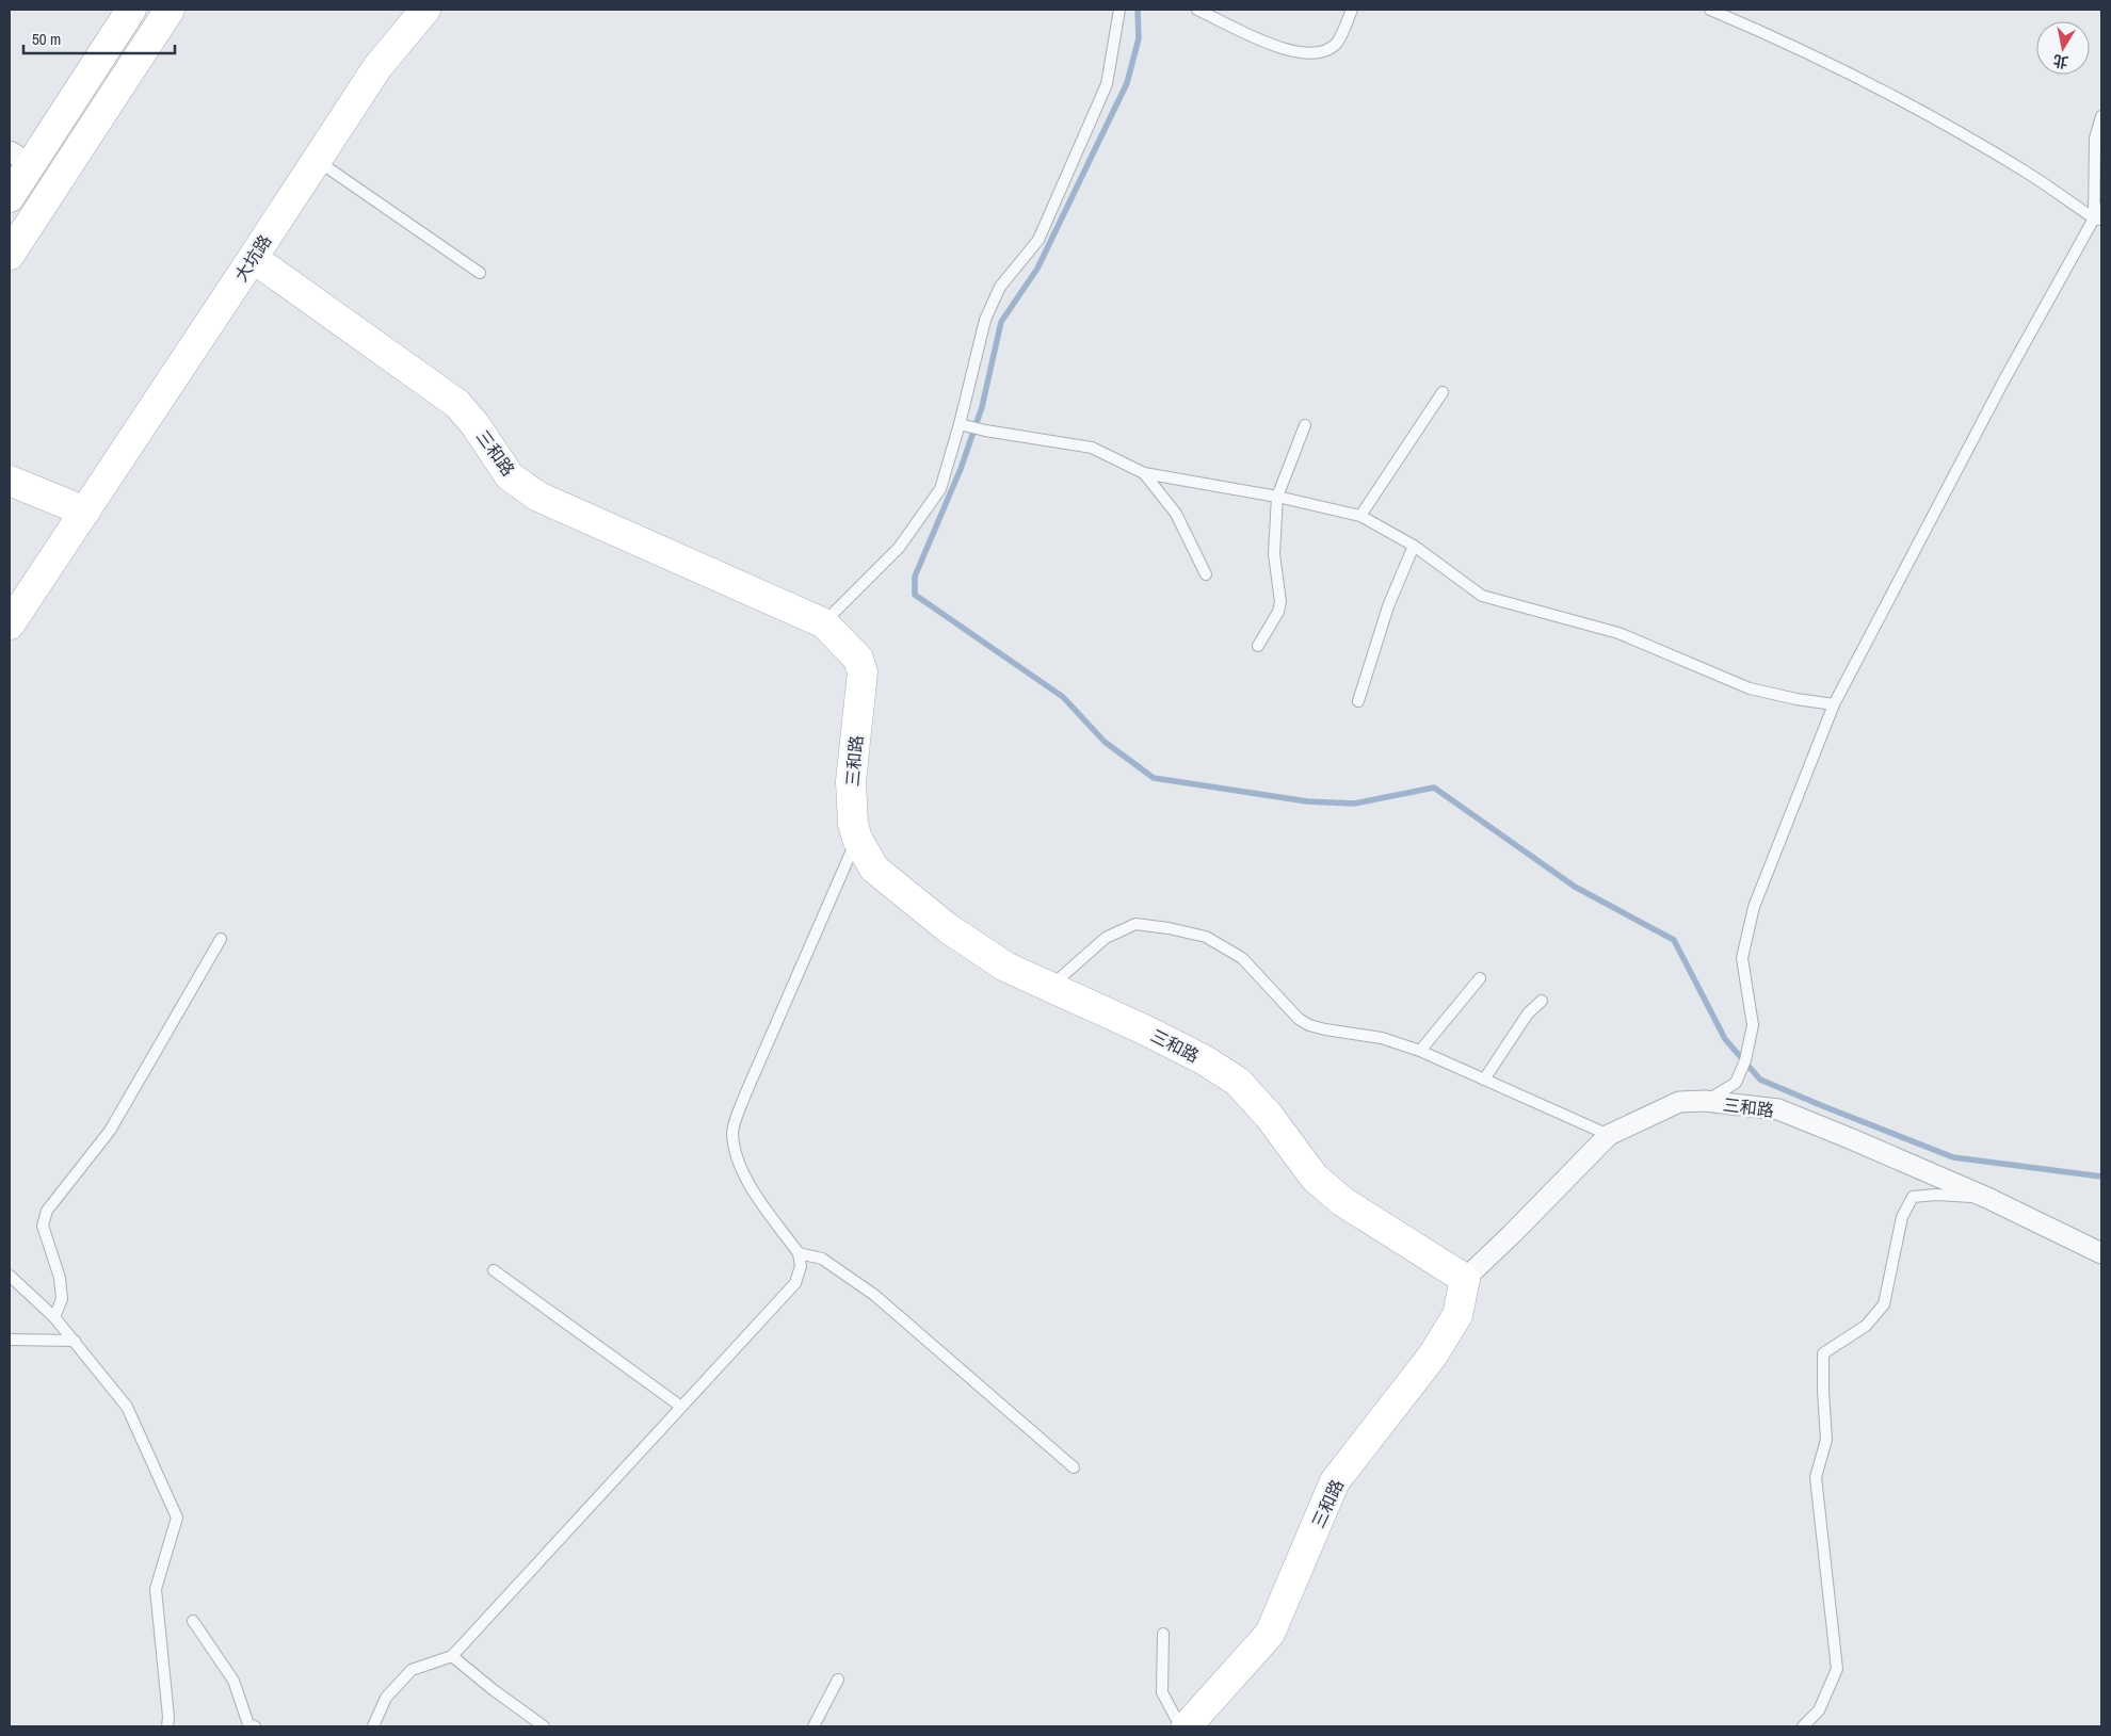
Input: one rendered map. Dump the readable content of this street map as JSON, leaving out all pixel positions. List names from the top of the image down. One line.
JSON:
{"streets":{"main road":["大坑路","三和路"]},"crossings":[["大坑路","三和路"]],"scale_bar":"50 m","north":"bottom"}
